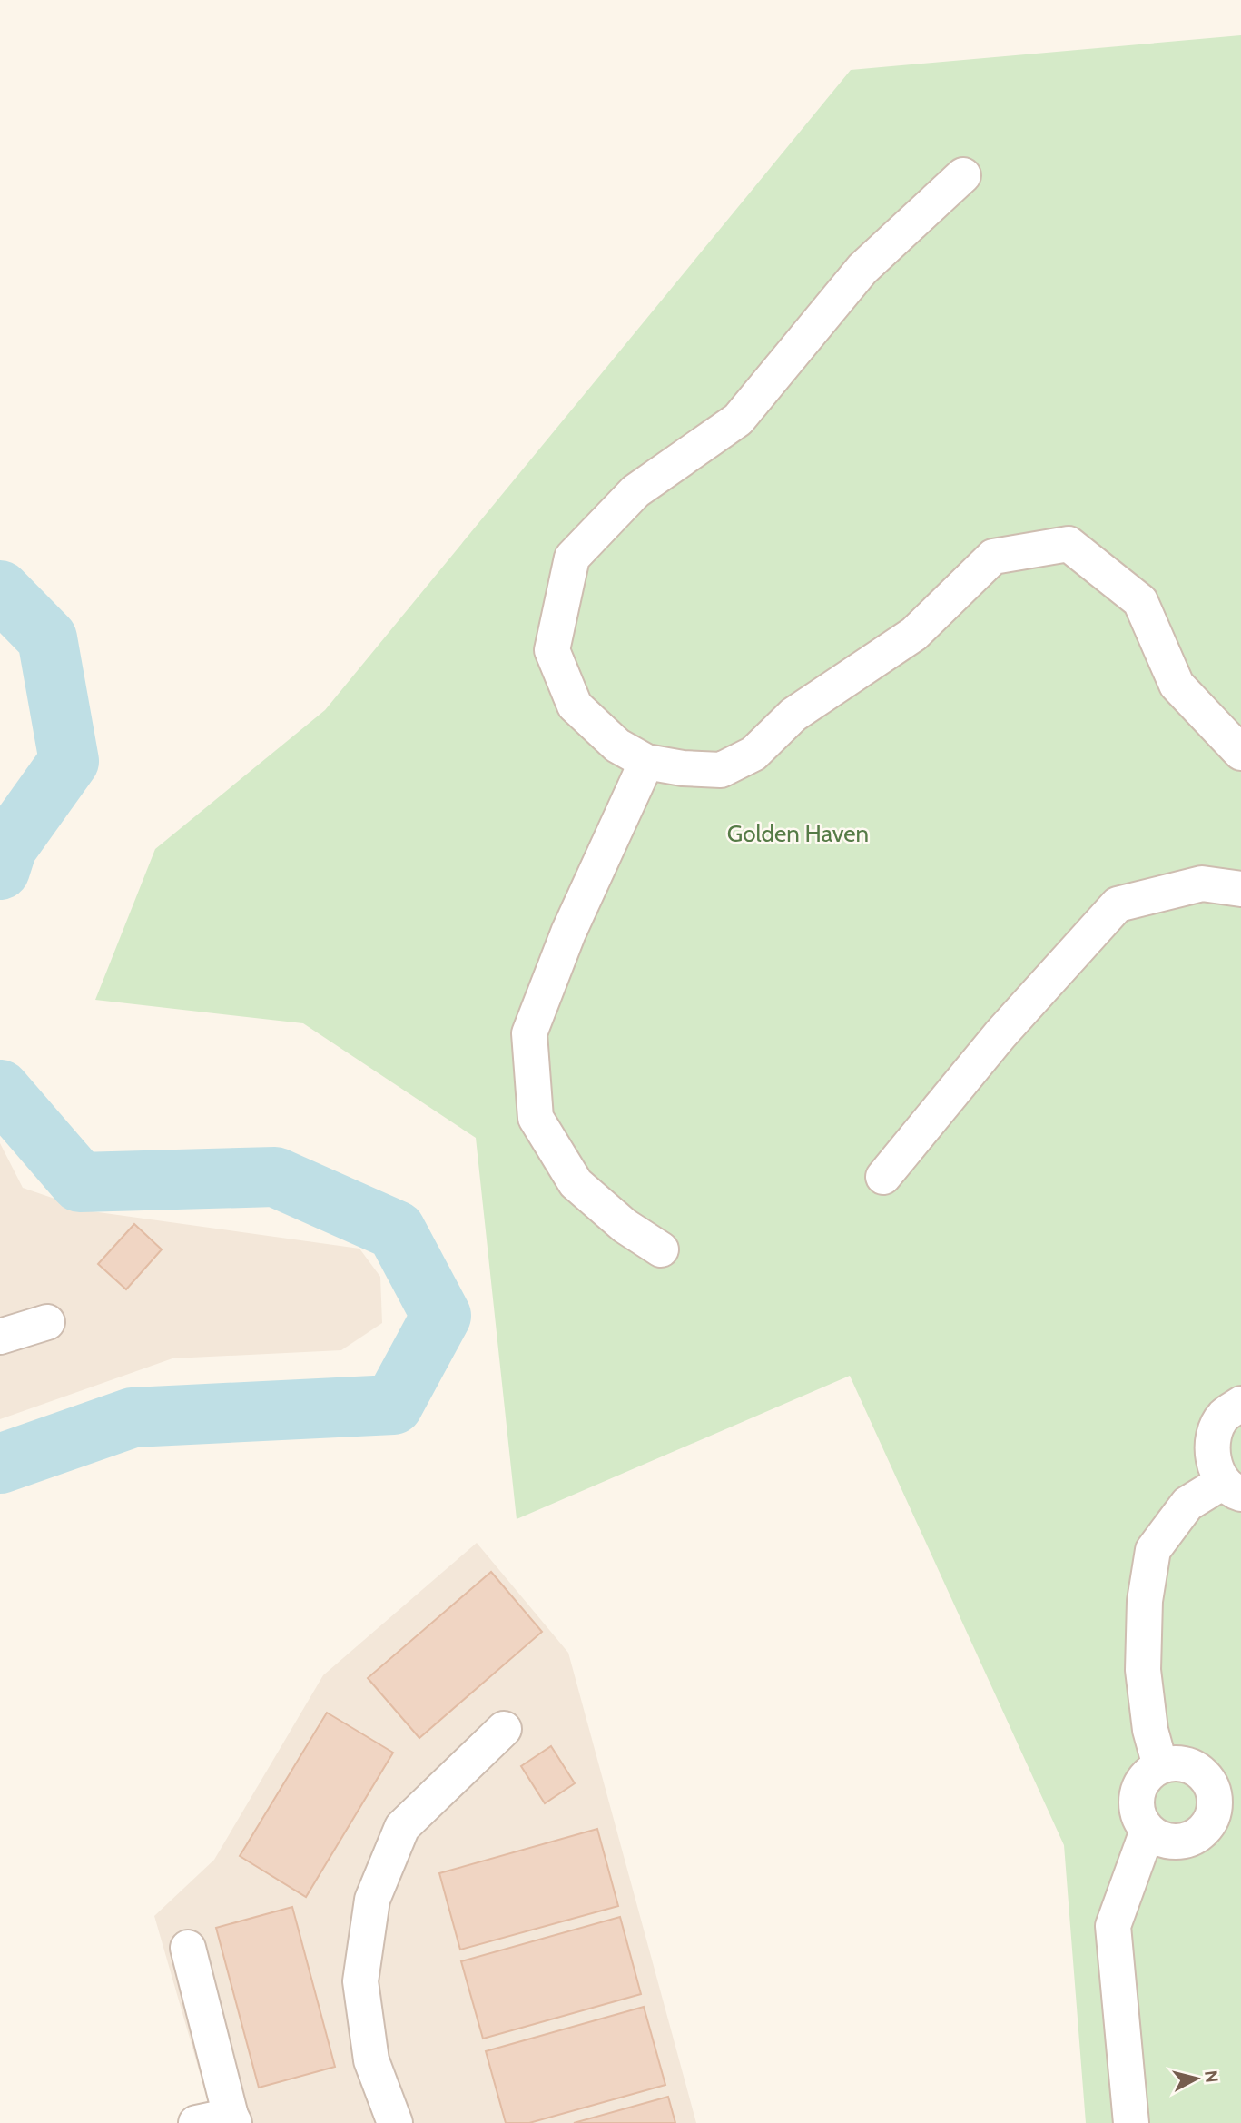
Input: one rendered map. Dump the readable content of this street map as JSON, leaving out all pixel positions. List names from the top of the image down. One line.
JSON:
{"parks":["Golden Haven"],"north":"right"}
